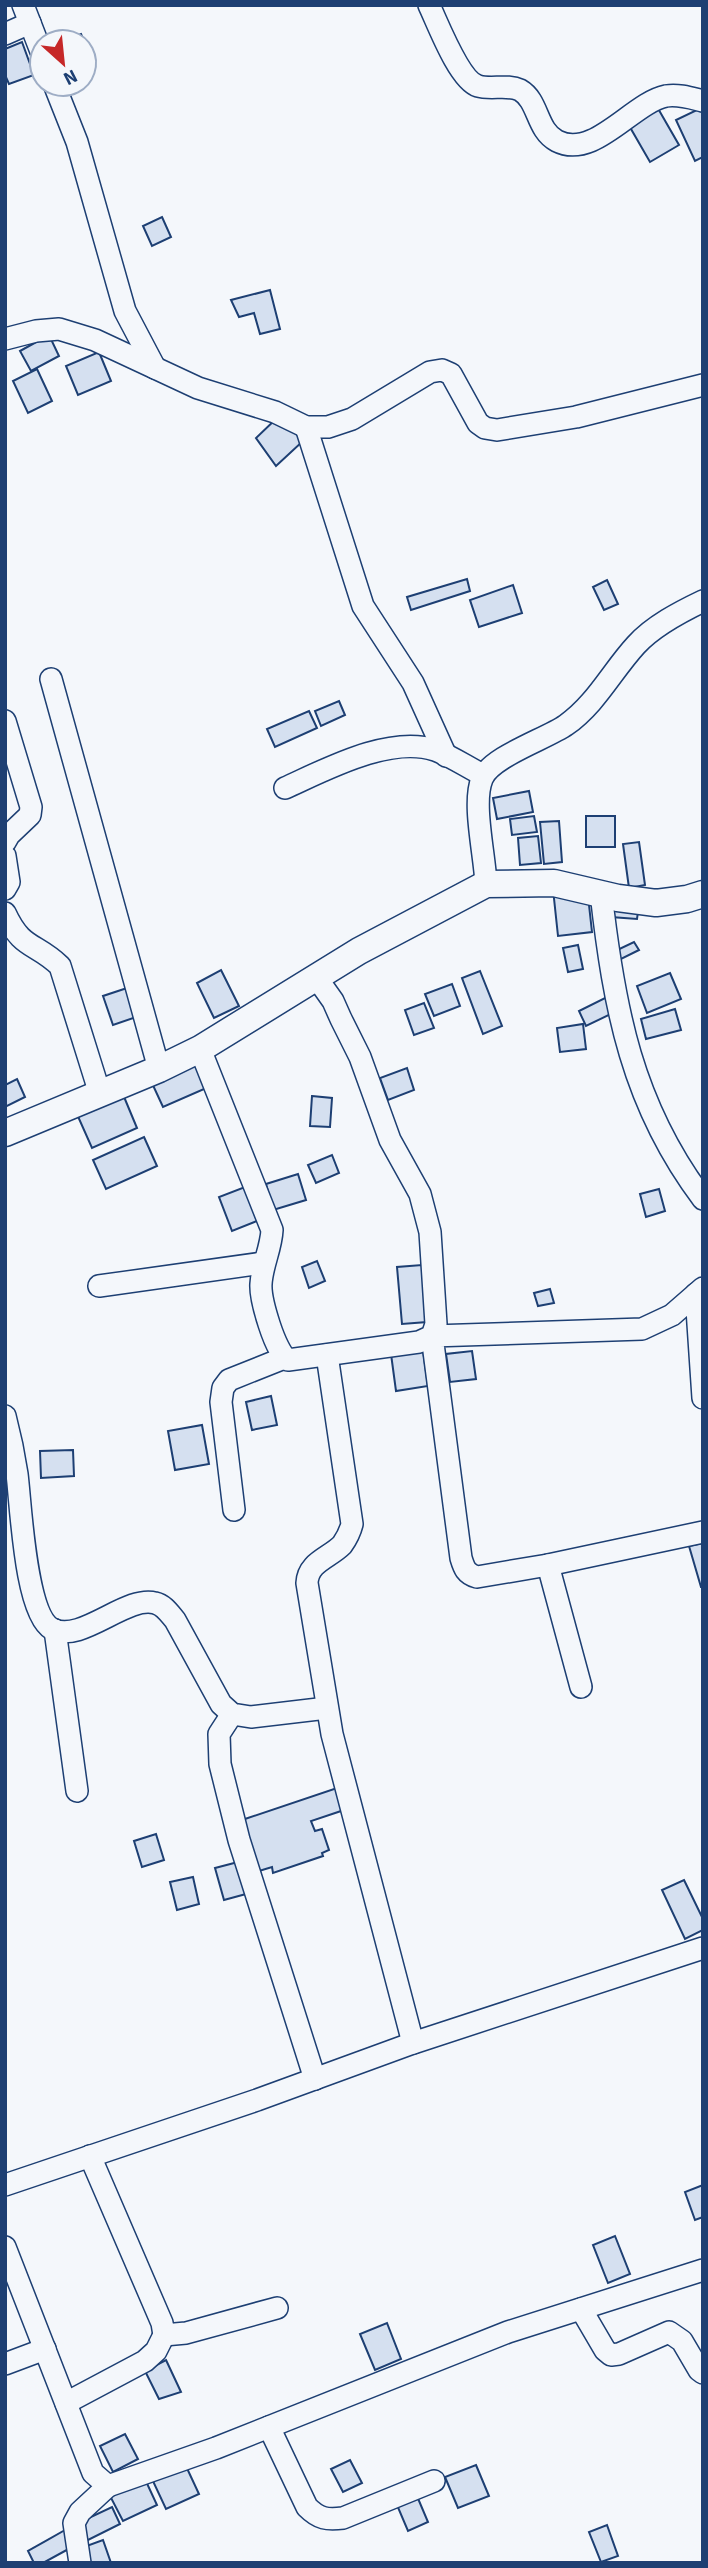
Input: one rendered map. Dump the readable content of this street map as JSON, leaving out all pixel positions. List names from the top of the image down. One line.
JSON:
{"north":"bottom right"}
